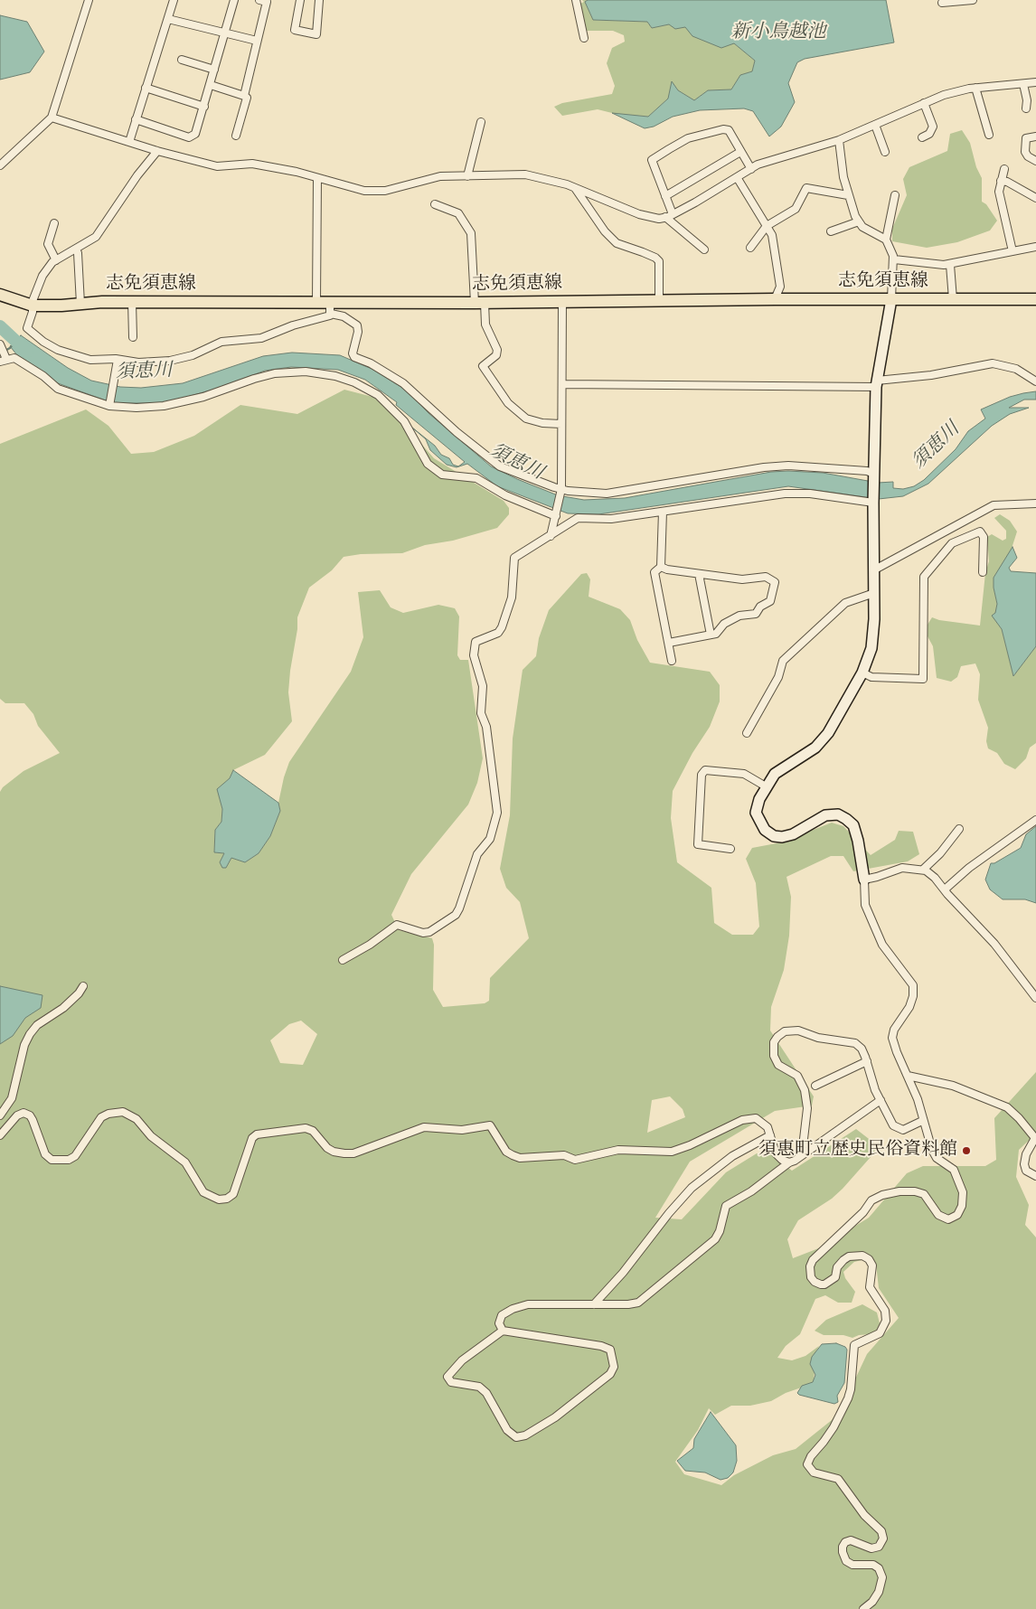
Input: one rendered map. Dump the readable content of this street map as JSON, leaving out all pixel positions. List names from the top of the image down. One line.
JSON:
{"streets":{"main road":["志免須恵線"]},"water":["新小鳥越池","須恵川"],"places":["須惠町立歴史民俗資料館"]}
